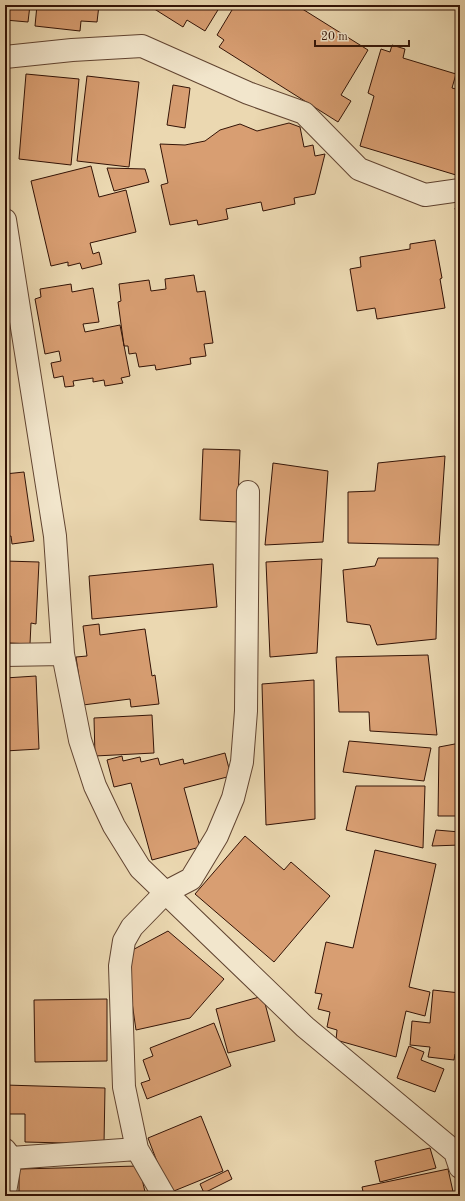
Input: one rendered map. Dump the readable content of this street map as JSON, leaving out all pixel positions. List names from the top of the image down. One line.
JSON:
{"scale_bar":"20 m"}
